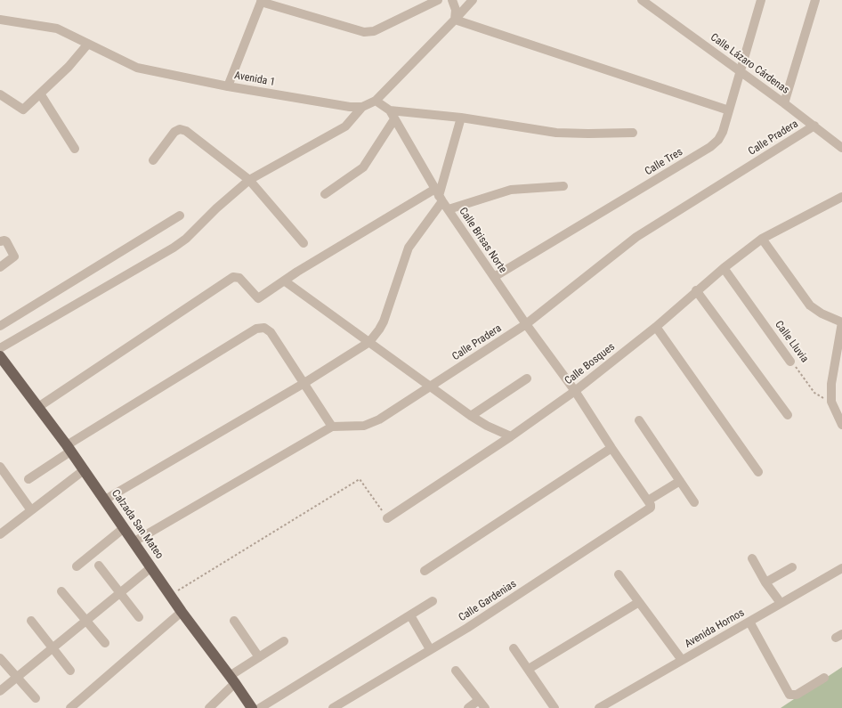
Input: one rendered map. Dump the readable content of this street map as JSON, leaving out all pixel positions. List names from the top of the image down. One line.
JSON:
{"streets":{"main road":["Calzada San Mateo"],"street":["Calle Lázaro Cárdenas","Avenida 1","Calle Pradera","Calle Tres","Calle Brisas Norte","Calle Lluvia","Calle Bosques","Calle Gardenias","Avenida Hornos"]},"crossings":[["Calle Lázaro Cárdenas","Calle Pradera"],["Calle Lázaro Cárdenas","Calle Tres"],["Calle Pradera","Calle Brisas Norte"],["Calle Pradera","Calzada San Mateo"],["Calle Tres","Calle Brisas Norte"],["Calle Brisas Norte","Calle Bosques"],["Calle Brisas Norte","Calle Gardenias"],["Calle Lluvia","Calle Bosques"]]}
